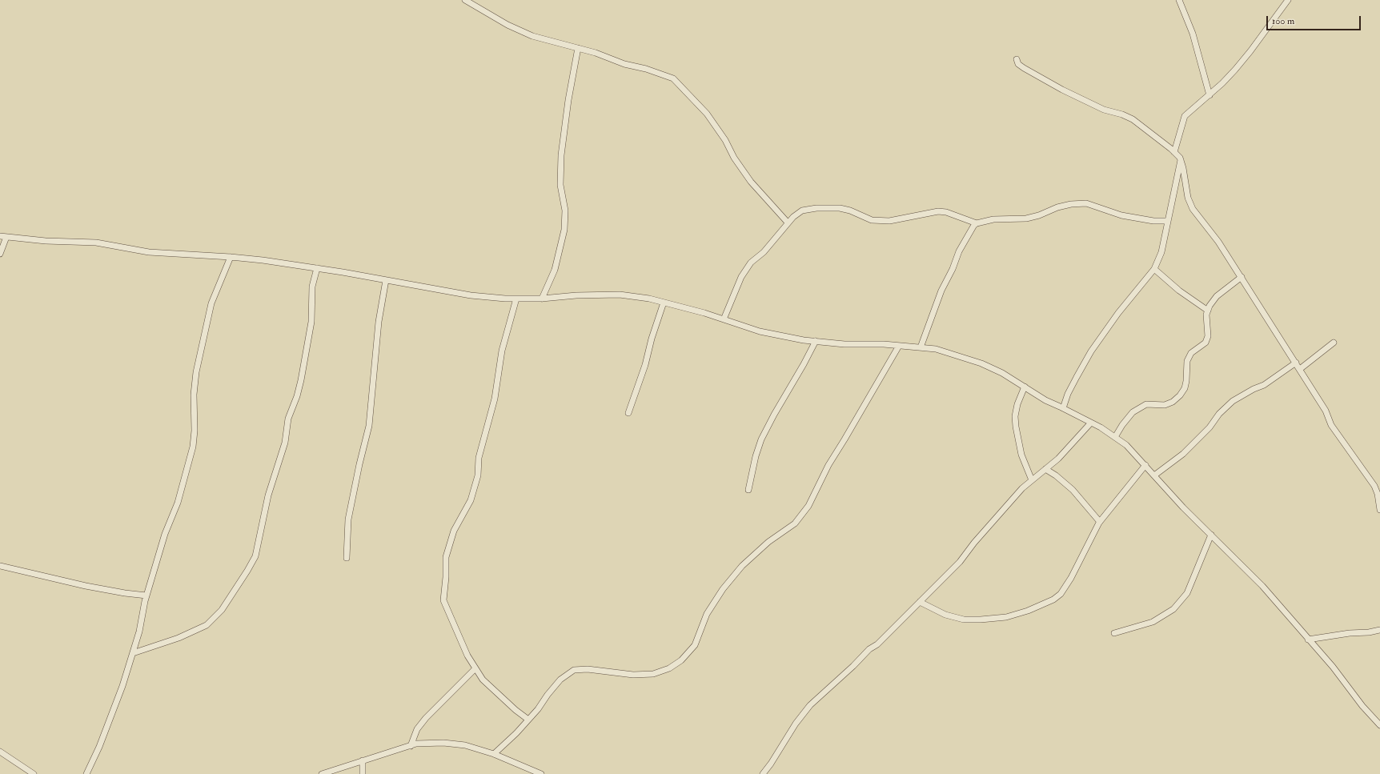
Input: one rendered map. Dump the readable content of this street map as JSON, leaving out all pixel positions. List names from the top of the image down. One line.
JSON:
{"scale_bar":"100 m"}
